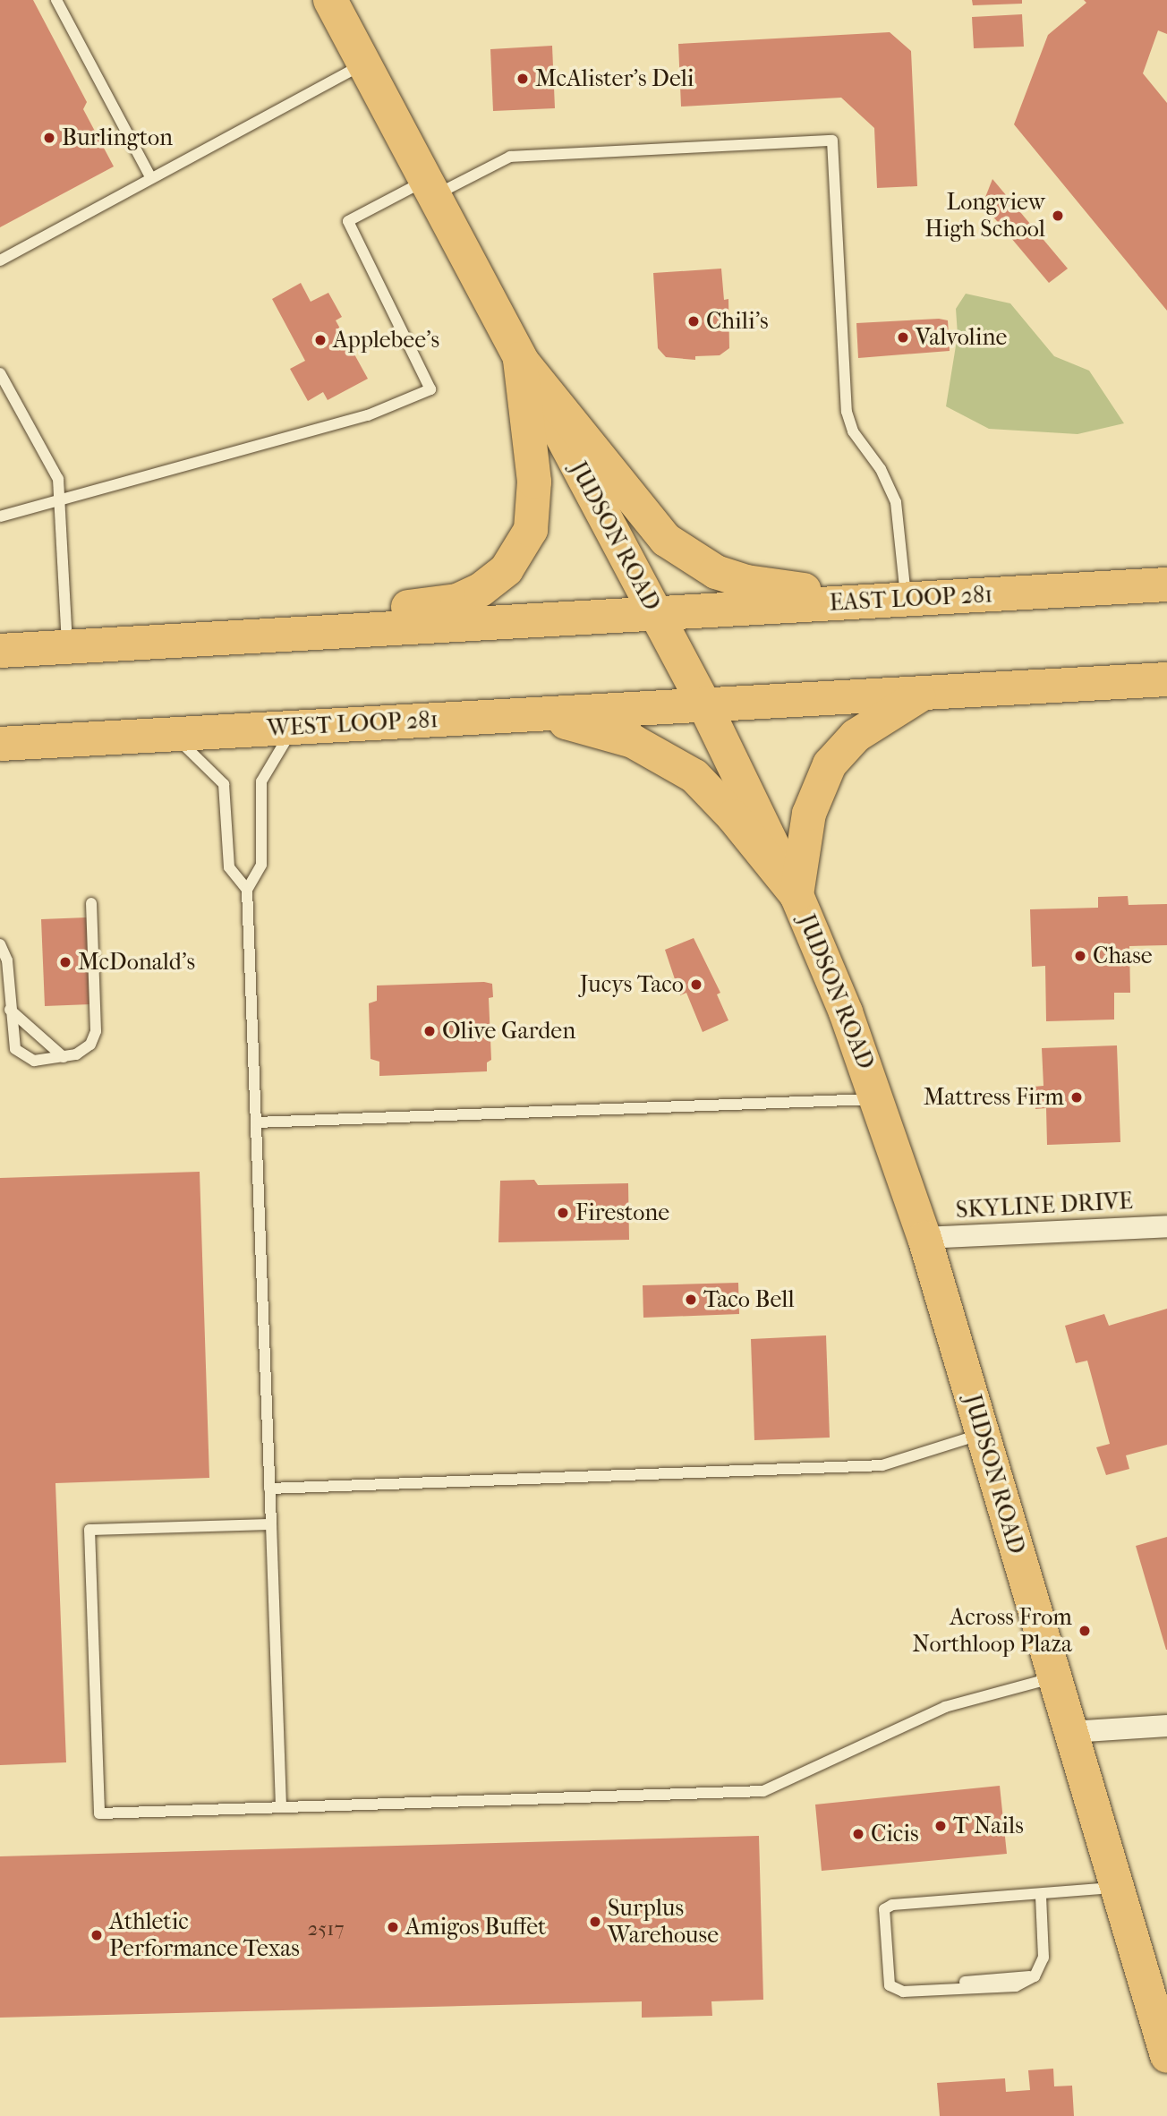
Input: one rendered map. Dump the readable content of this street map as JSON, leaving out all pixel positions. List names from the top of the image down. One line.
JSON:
{"streets":{"main road":["JUDSON ROAD","EAST LOOP 281","WEST LOOP 281"],"street":["SKYLINE DRIVE"]},"crossings":[["JUDSON ROAD","EAST LOOP 281"],["JUDSON ROAD","WEST LOOP 281"],["JUDSON ROAD","SKYLINE DRIVE"]],"places":["McAlister's Deli","Burlington","Longview High School","Chili's","Valvoline","Applebee's","Chase","McDonald's","Jucys Taco","Olive Garden","Mattress Firm","Firestone","Taco Bell","Across From Northloop Plaza","T Nails","Cicis","Surplus Warehouse","Amigos Buffet","Athletic Performance Texas"],"house_numbers":["2517"]}
